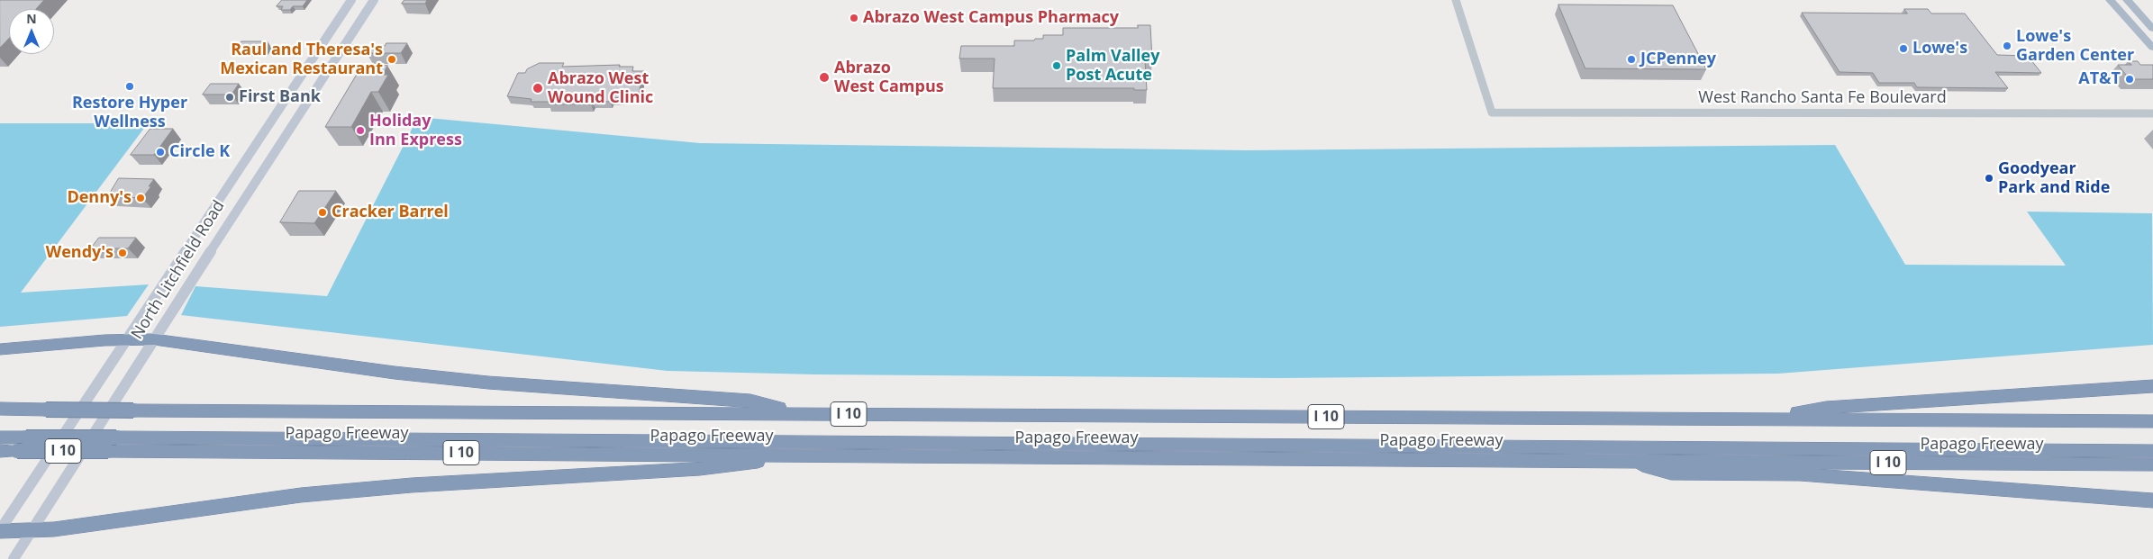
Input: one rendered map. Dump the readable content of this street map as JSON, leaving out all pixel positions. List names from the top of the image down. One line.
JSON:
{"streets":{"highway":["I 10","Papago Freeway"],"main road":["North Litchfield Road"],"street":["West Rancho Santa Fe Boulevard"]},"places":["Abrazo West Campus Pharmacy","Lowe's Garden Center","Lowe's","Raul and Theresa's Mexican Restaurant","JCPenney","Palm Valley Post Acute","Abrazo West Campus","AT&T","Restore Hyper Wellness","Abrazo West Wound Clinic","First Bank","Holiday Inn Express","Circle K","Goodyear Park and Ride","Denny's","Cracker Barrel","Wendy's"],"north":"top"}
